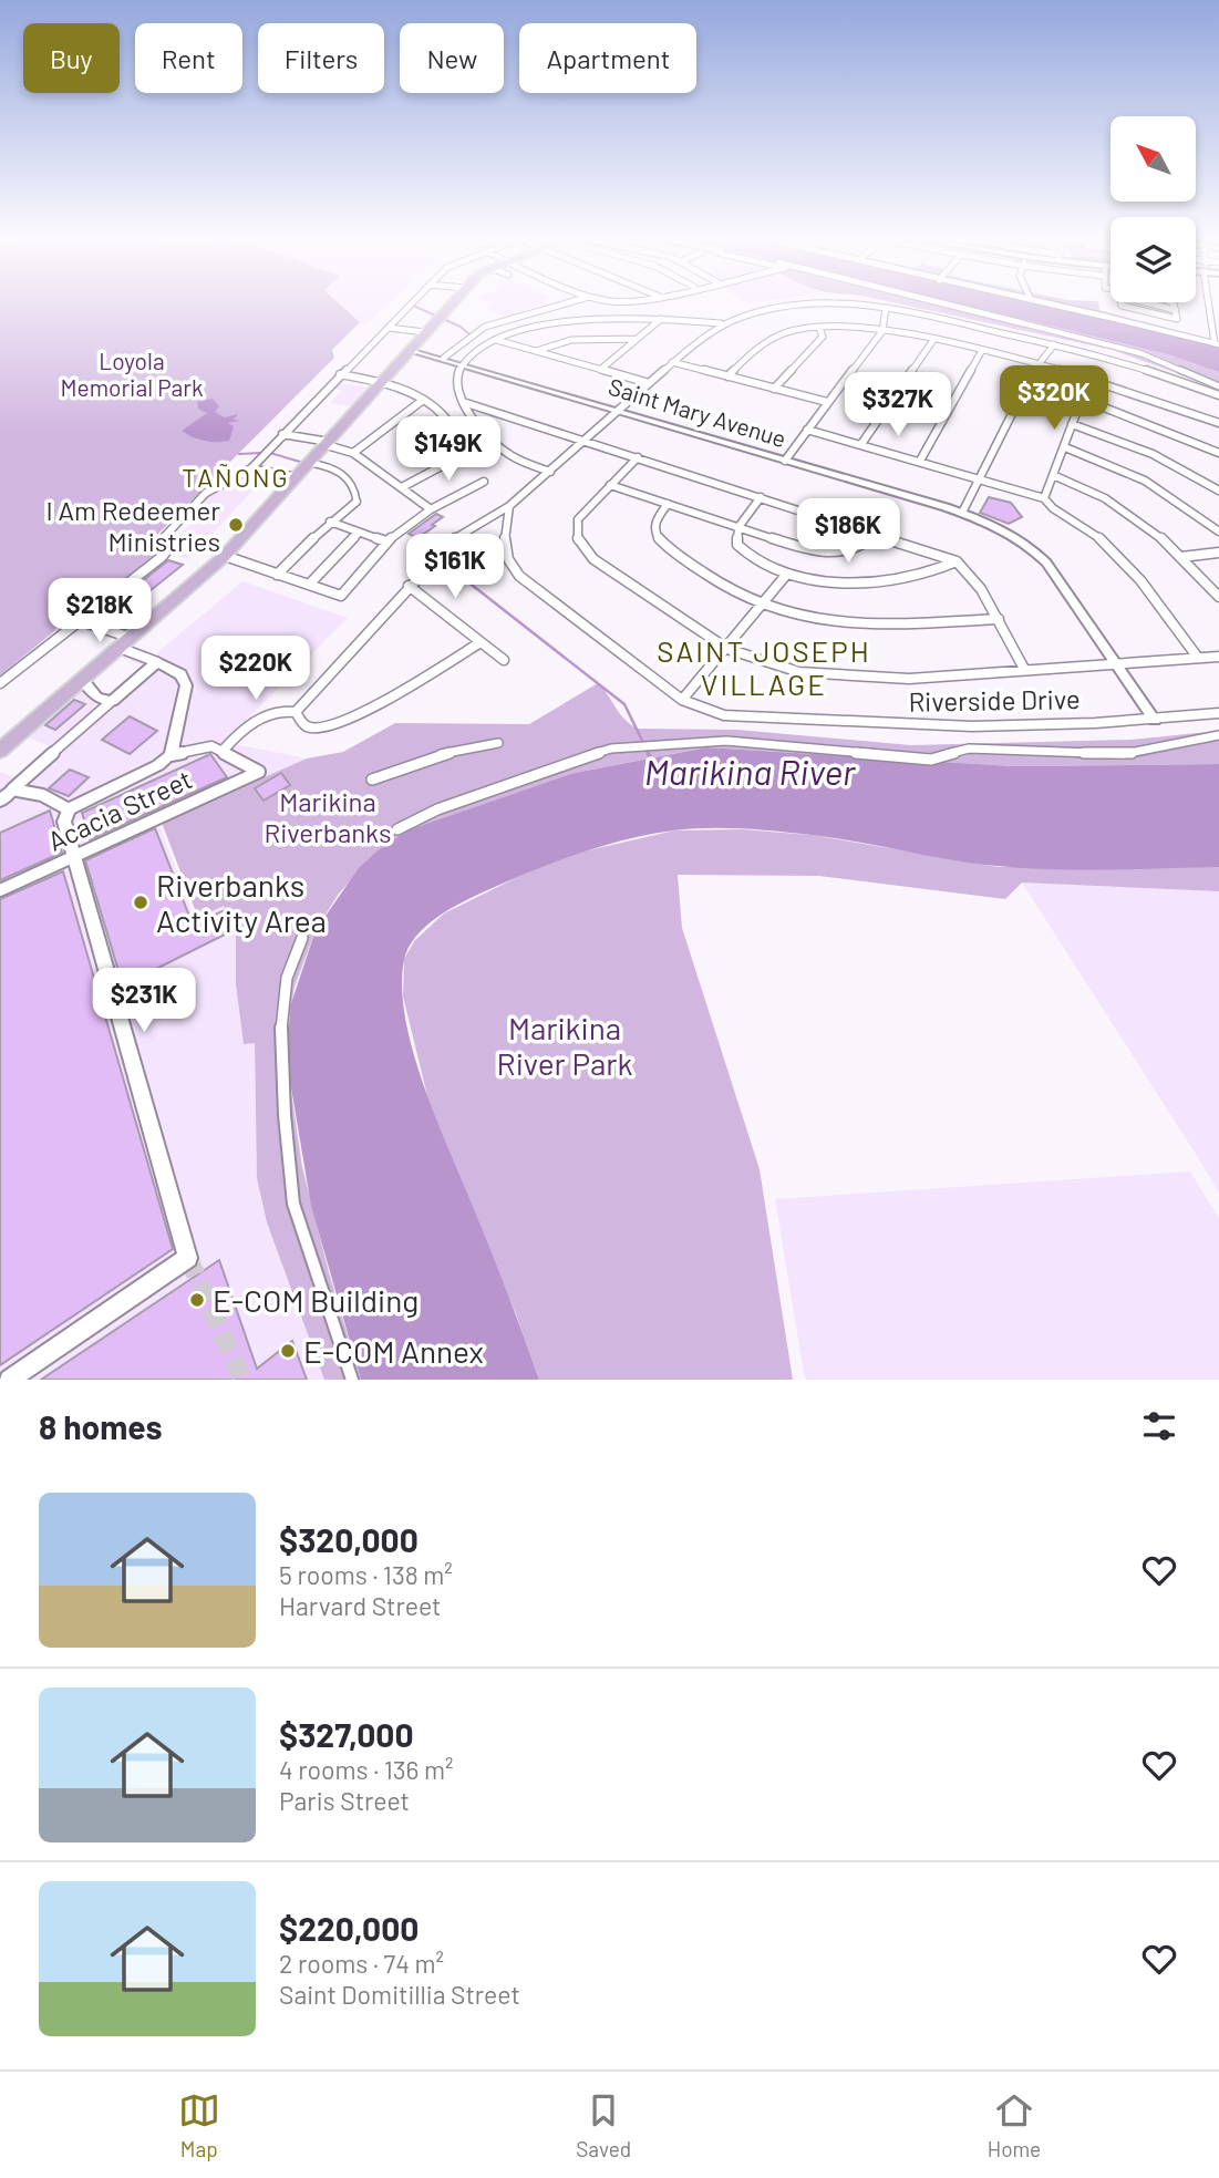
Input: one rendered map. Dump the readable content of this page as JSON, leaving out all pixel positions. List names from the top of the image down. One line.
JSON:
{"streets":{"street":["Saint Mary Avenue","Riverside Drive","Acacia Street"]},"crossings":[["Saint Mary Avenue","Riverside Drive"]],"districts":["TAÑONG","SAINT JOSEPH VILLAGE"],"water":["Marikina River"],"parks":["Loyola Memorial Park","Marikina Riverbanks","Marikina River Park"],"places":["I Am Redeemer Ministries","Riverbanks Activity Area","E-COM Building","E-COM Annex"],"north":"top left","page":{"chip":["Buy","Rent","Filters","New","Apartment"],"price":["$320K","$327K","$149K","$186K","$161K","$218K","$220K","$231K"],"heading":"8 homes","list":[{"name":"$320,000","note":"5 rooms · 138 m² · Harvard Street"},{"name":"$327,000","note":"4 rooms · 136 m² · Paris Street"},{"name":"$220,000","note":"2 rooms · 74 m² · Saint Domitillia Street"}],"tabs":["Map","Saved","Home"]}}
